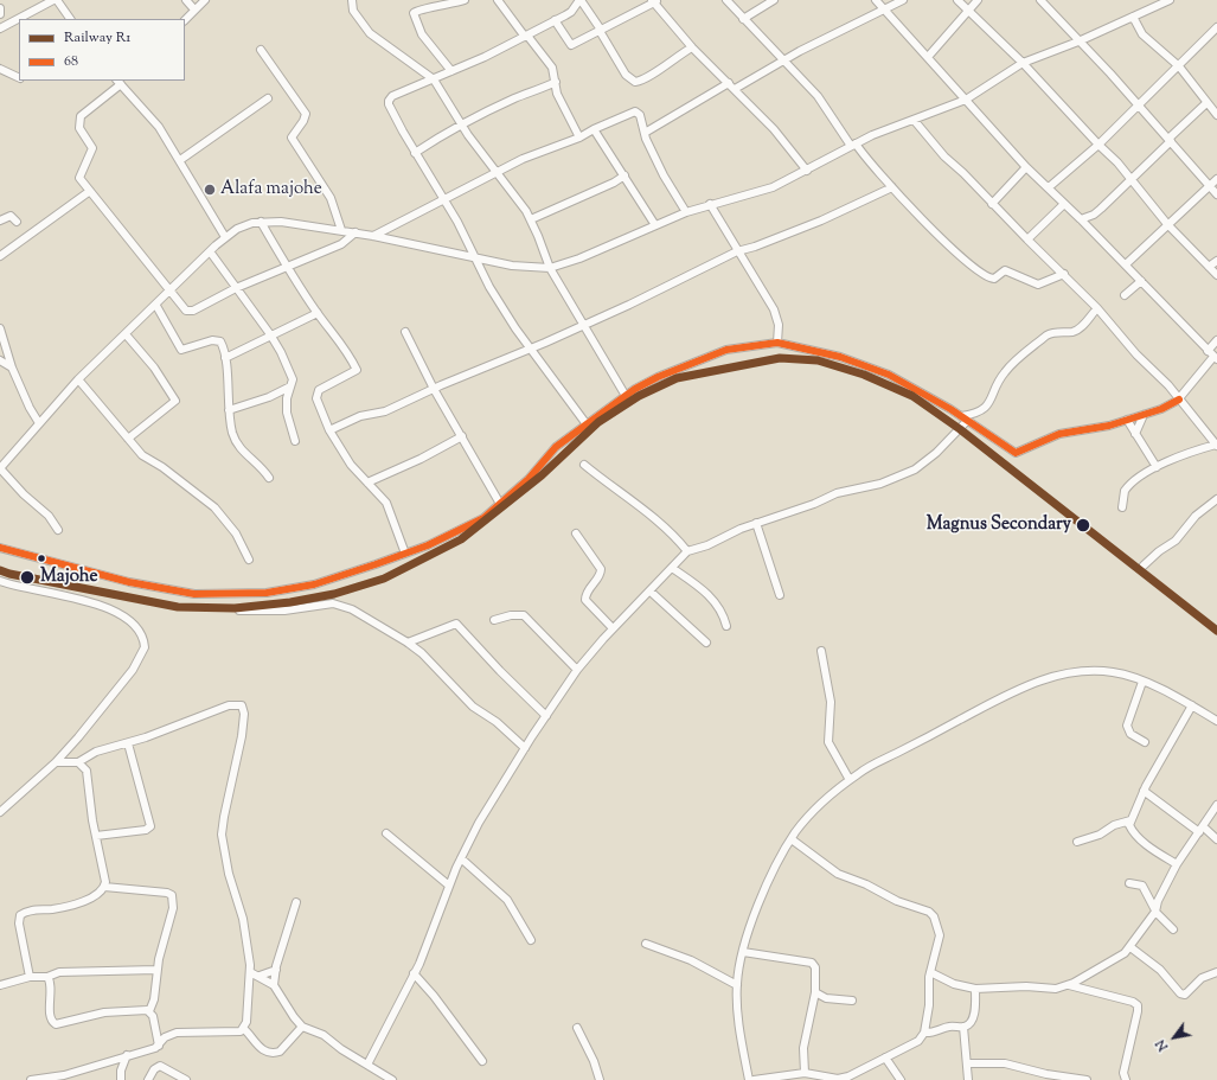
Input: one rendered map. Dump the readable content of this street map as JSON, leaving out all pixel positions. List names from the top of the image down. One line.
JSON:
{"places":["Alafa majohe","Magnus Secondary","Majohe"],"lines":["transit line 68","rail line R1"],"legend":["Railway R1","68"],"north":"bottom left"}
